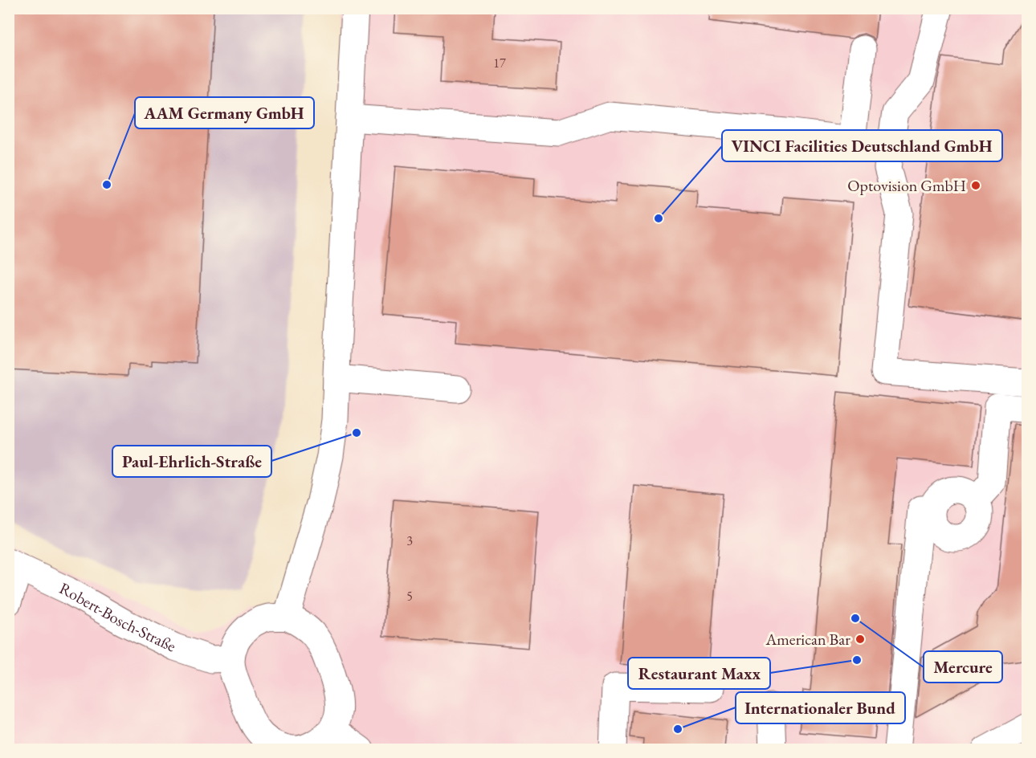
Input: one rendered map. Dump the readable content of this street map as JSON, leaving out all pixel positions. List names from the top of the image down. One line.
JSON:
{"streets":{"street":["Robert-Bosch-Straße"]},"places":["AAM Germany GmbH","Optovision GmbH","VINCI Facilities Deutschland GmbH","Paul-Ehrlich-Straße","Mercure","American Bar","Restaurant Maxx","Internationaler Bund"],"house_numbers":["17","3","5"]}
